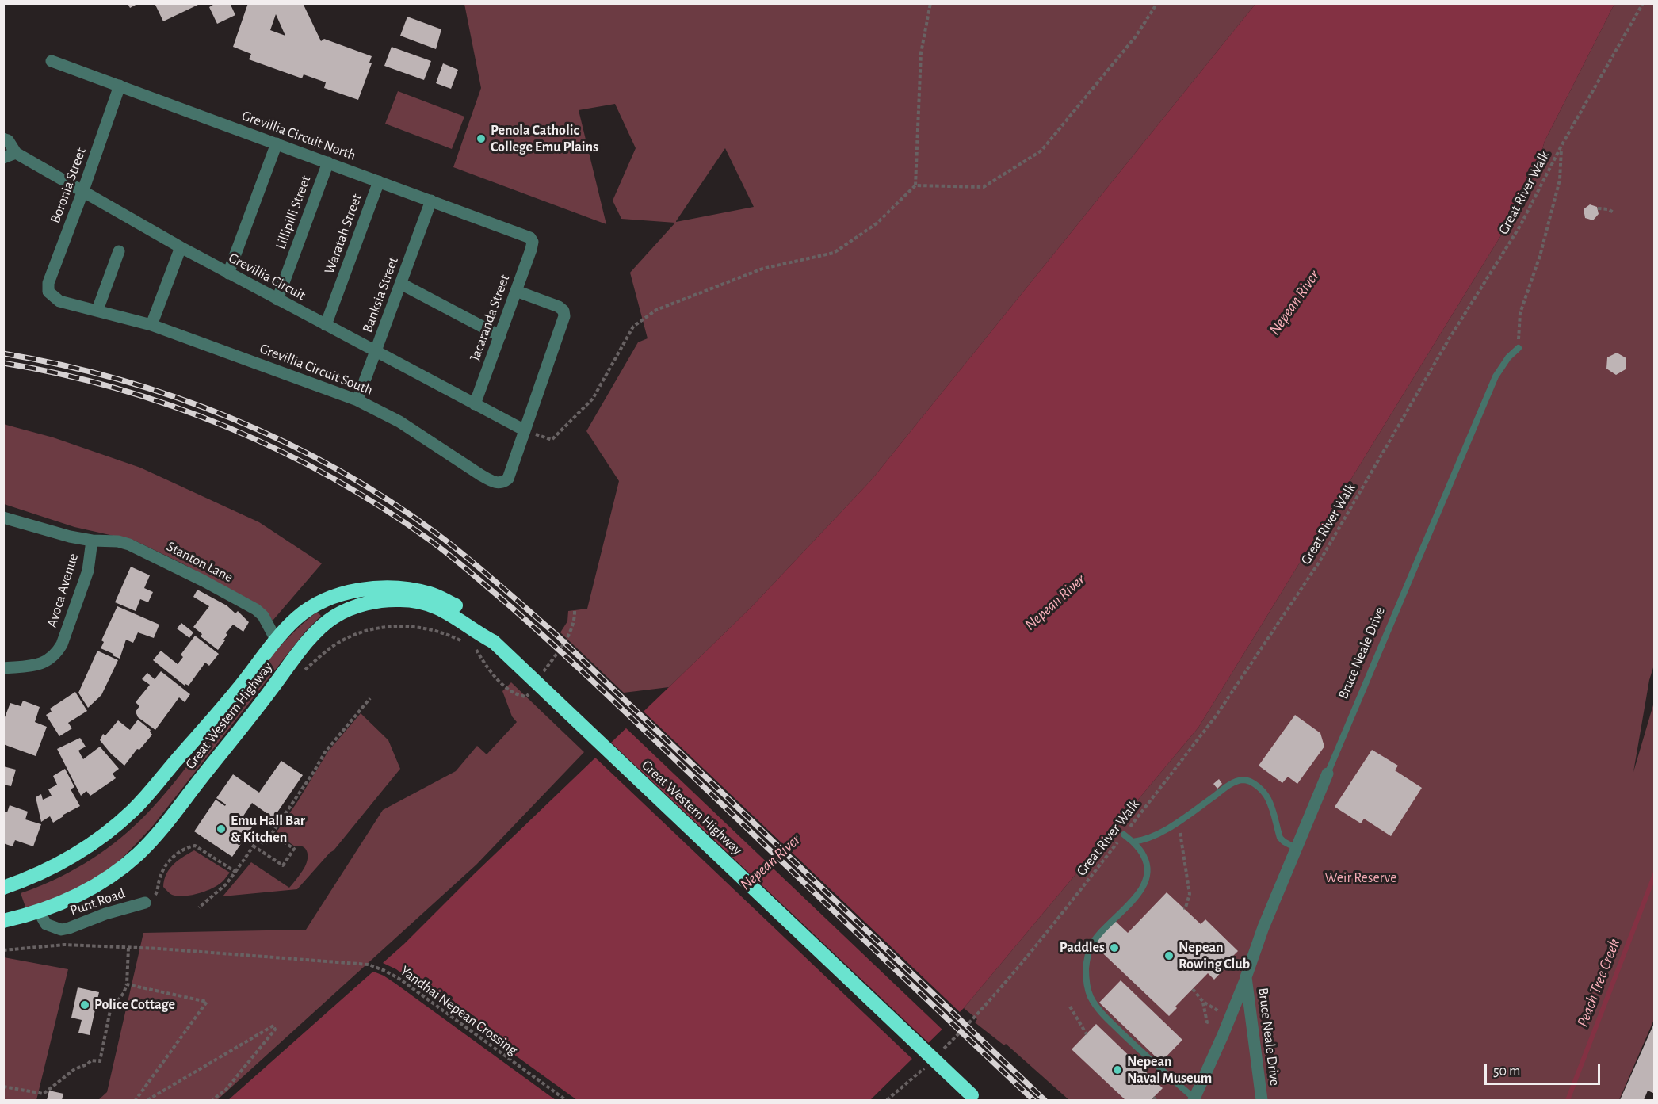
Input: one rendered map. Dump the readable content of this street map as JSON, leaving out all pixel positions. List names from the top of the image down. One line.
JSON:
{"streets":{"highway":["Great Western Highway"],"street":["Grevillia Circuit North","Boronia Street","Lillipilli Street","Waratah Street","Grevillia Circuit","Banksia Street","Jacaranda Street","Grevillia Circuit South","Stanton Lane","Avoca Avenue","Bruce Neale Drive","Punt Road"],"path":["Great River Walk","Yandhai Nepean Crossing"]},"crossings":[["Grevillia Circuit North","Boronia Street"],["Grevillia Circuit North","Lillipilli Street"],["Grevillia Circuit North","Waratah Street"],["Grevillia Circuit North","Banksia Street"],["Grevillia Circuit North","Jacaranda Street"],["Boronia Street","Grevillia Circuit"],["Boronia Street","Grevillia Circuit South"],["Lillipilli Street","Grevillia Circuit"],["Waratah Street","Grevillia Circuit"],["Grevillia Circuit","Banksia Street"],["Grevillia Circuit","Jacaranda Street"],["Grevillia Circuit","Grevillia Circuit South"],["Banksia Street","Grevillia Circuit South"],["Stanton Lane","Avoca Avenue"],["Stanton Lane","Great Western Highway"],["Great Western Highway","Punt Road"]],"water":["Nepean River","Peach Tree Creek"],"parks":["Weir Reserve"],"places":["Penola Catholic College Emu Plains","Emu Hall Bar & Kitchen","Paddles","Nepean Rowing Club","Police Cottage","Nepean Naval Museum"],"scale_bar":"50 m"}
